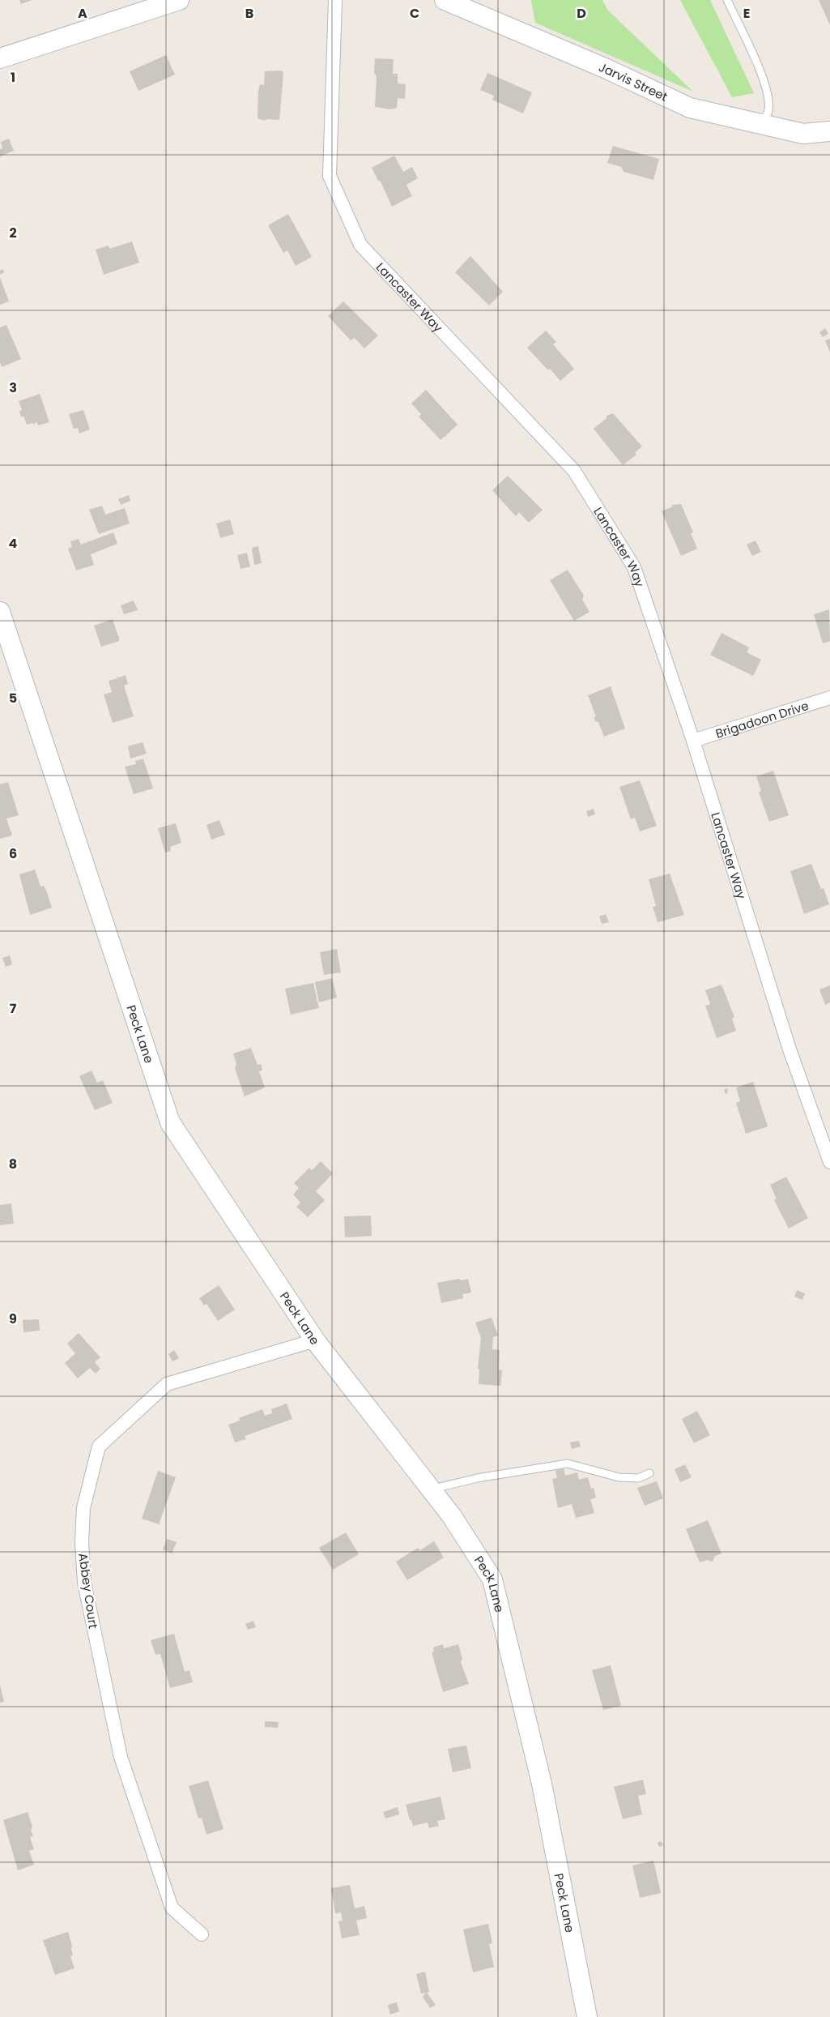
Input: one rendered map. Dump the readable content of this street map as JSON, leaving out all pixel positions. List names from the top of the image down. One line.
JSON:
{"streets":{"street":["Jarvis Street","Lancaster Way","Brigadoon Drive","Peck Lane","Abbey Court"]},"crossings":[["Lancaster Way","Brigadoon Drive"],["Peck Lane","Abbey Court"]],"grid":{"columns":["A","B","C","D","E"],"rows":["1","2","3","4","5","6","7","8","9"]}}
